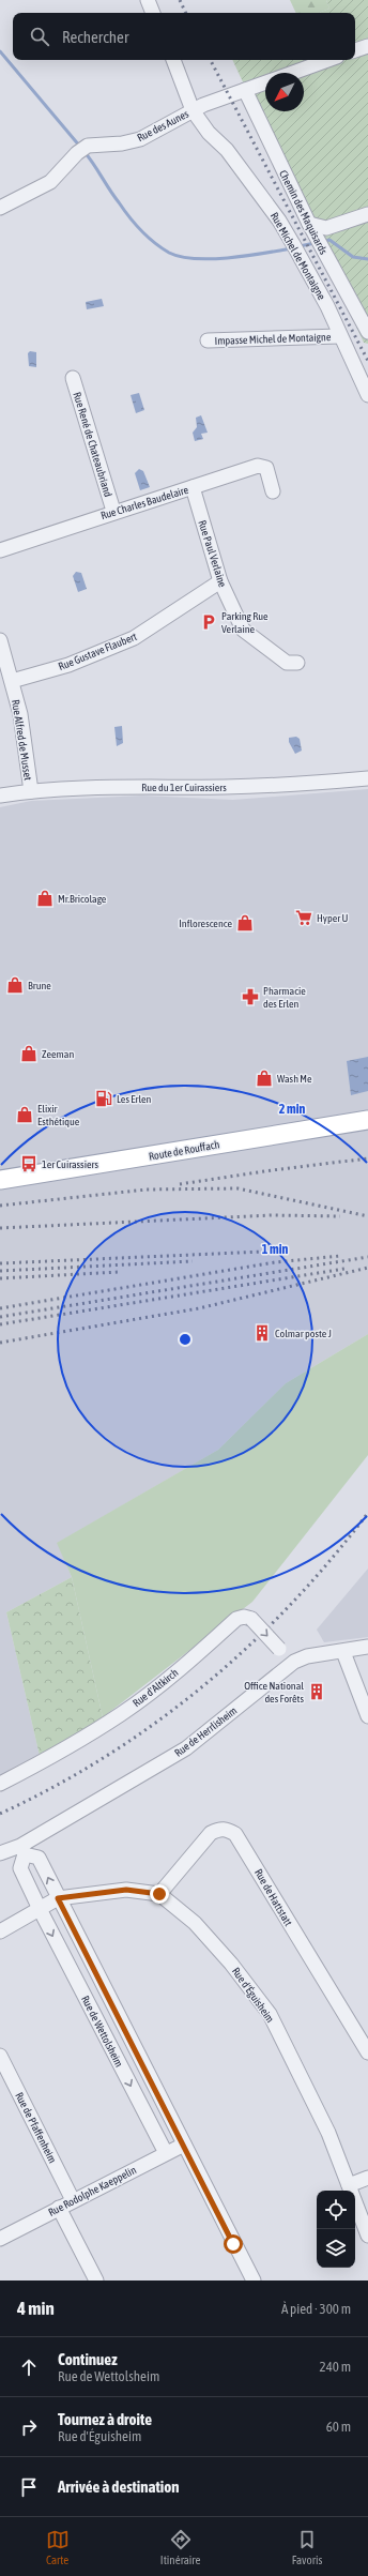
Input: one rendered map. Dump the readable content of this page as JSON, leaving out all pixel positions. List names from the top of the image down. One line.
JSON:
{"streets":{"main road":["Route de Rouffach"],"street":["Rue des Aunes","Chemin des Maquisards","Rue Michel de Montaigne","Impasse Michel de Montaigne","Rue René de Chateaubriand","Rue Charles Baudelaire","Rue Paul Verlaine","Rue Gustave Flaubert","Rue Alfred de Musset","Rue du 1er Cuirassiers","Rue d'Altkirch","Rue de Herrlisheim","Rue de Hattstatt","Rue d'Éguisheim","Rue de Wettolsheim","Rue de Pfaffenheim","Rue Rodolphe Kaeppelin"]},"crossings":[["Rue des Aunes","Chemin des Maquisards"],["Rue des Aunes","Rue Michel de Montaigne"],["Rue Michel de Montaigne","Impasse Michel de Montaigne"],["Rue René de Chateaubriand","Rue Charles Baudelaire"],["Rue Charles Baudelaire","Rue Paul Verlaine"],["Rue Paul Verlaine","Rue Gustave Flaubert"],["Rue Gustave Flaubert","Rue Alfred de Musset"],["Rue Alfred de Musset","Rue du 1er Cuirassiers"],["Rue d'Altkirch","Rue de Herrlisheim"],["Rue de Herrlisheim","Rue de Wettolsheim"],["Rue de Hattstatt","Rue d'Éguisheim"],["Rue de Wettolsheim","Rue Rodolphe Kaeppelin"],["Rue de Pfaffenheim","Rue Rodolphe Kaeppelin"]],"one_way":["Rue d'Altkirch"],"places":{"parking":["Parking Rue Verlaine"],"shop":["Mr.Bricolage","Inflorescence","Brune","Zeeman","Wash Me","Elixir Esthétique"],"supermarket":["Hyper U"],"pharmacy":["Pharmacie des Erlen"],"fuel station":["Les Erlen"],"bus stop":["1er Cuirassiers"],"building":["Colmar poste J","Office National des Forêts"]},"north":"bottom left","page":{"search":"Rechercher","heading":["4 min","À pied · 300 m"],"list":[["Continuez","Rue de Wettolsheim","240 m"],["Tournez à droite","Rue d'Éguisheim","60 m"],"Arrivée à destination"],"nav":["Carte","Itinéraire","Favoris"]},"rings":["2 min","1 min"]}
